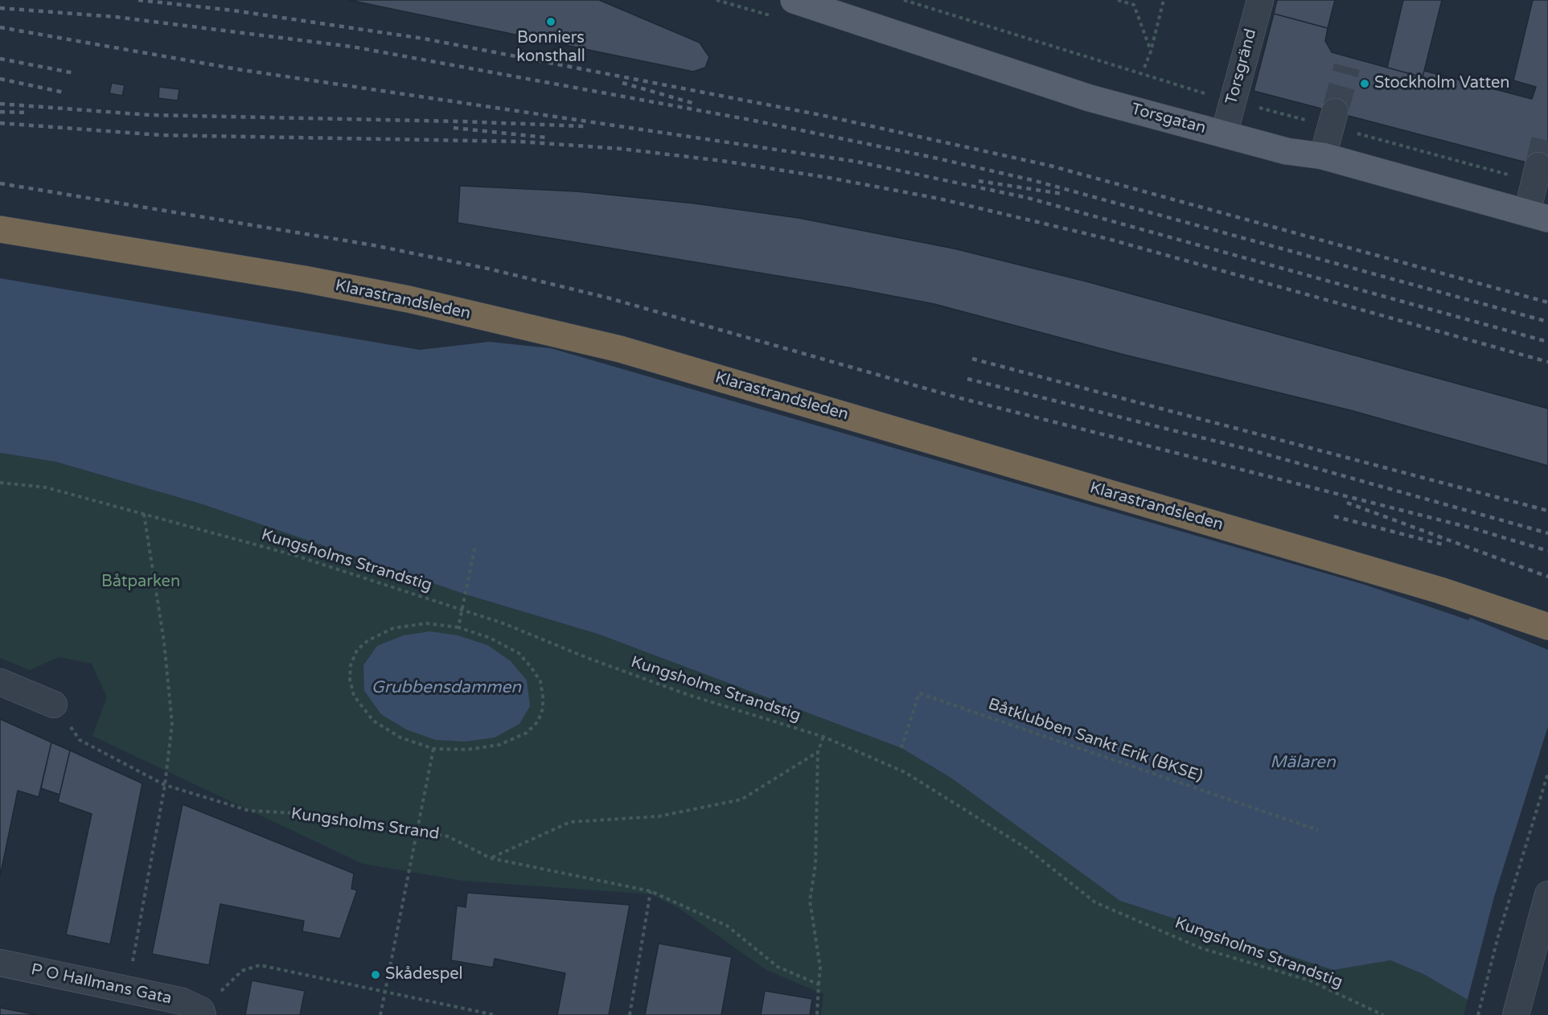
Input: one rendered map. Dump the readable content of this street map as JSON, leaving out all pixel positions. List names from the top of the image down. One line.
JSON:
{"streets":{"highway":["Klarastrandsleden"],"main road":["Torsgatan"],"street":["Torsgränd","P O Hallmans Gata"],"path":["Kungsholms Strandstig","Båtklubben Sankt Erik (BKSE)","Kungsholms Strand"]},"crossings":[["Torsgränd","Torsgatan"]],"water":["Grubbensdammen","Mälaren"],"parks":["Båtparken"],"places":["Bonniers konsthall","Stockholm Vatten","Skådespel"]}
